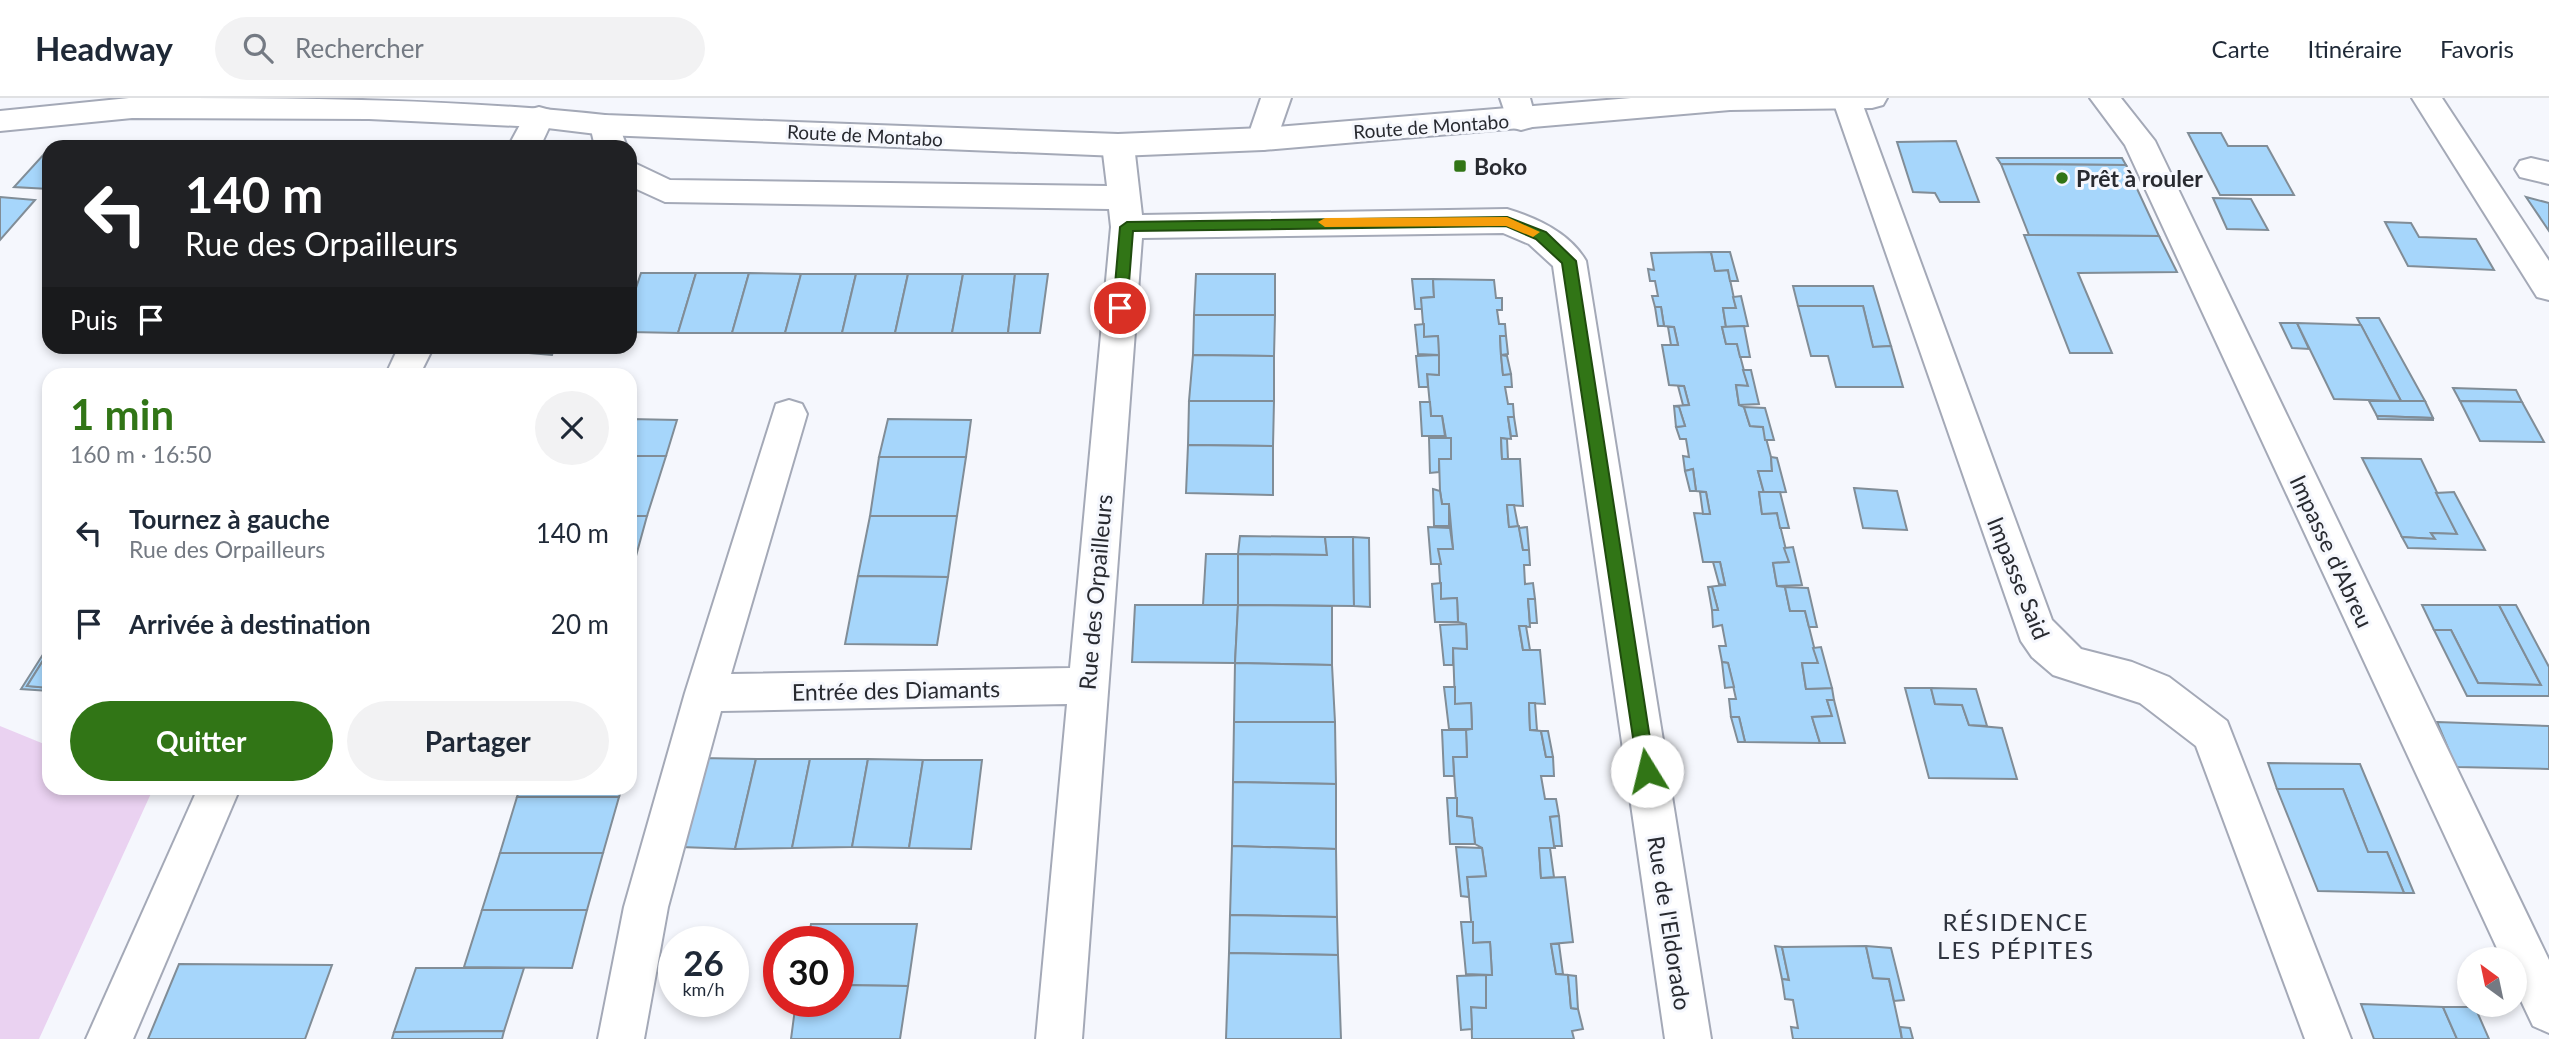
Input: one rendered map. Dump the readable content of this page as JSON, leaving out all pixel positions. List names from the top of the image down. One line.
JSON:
{"streets":{"street":["Route de Montabo","Impasse d'Abreu","Impasse Said","Rue des Orpailleurs","Entrée des Diamants","Rue de l'Eldorado"]},"crossings":[["Route de Montabo","Impasse Said"],["Route de Montabo","Rue des Orpailleurs"],["Rue des Orpailleurs","Entrée des Diamants"],["Rue des Orpailleurs","Rue de l'Eldorado"]],"districts":["RÉSIDENCE LES PÉPITES"],"places":{"transit":["Boko"],"other":["Prêt à rouler"]},"north":"top left","page":{"header":"Headway","search":"Rechercher","nav":["Carte","Itinéraire","Favoris"],"turn":["140 m","Rue des Orpailleurs"],"then":"Puis","heading":["1 min","160 m · 16:50"],"list":[{"name":"Tournez à gauche","note":"Rue des Orpailleurs","value":"140 m"},{"name":"Arrivée à destination","value":"20 m"}],"buttons":["Quitter","Partager"],"speed":"26 km/h","limit":"30"}}
